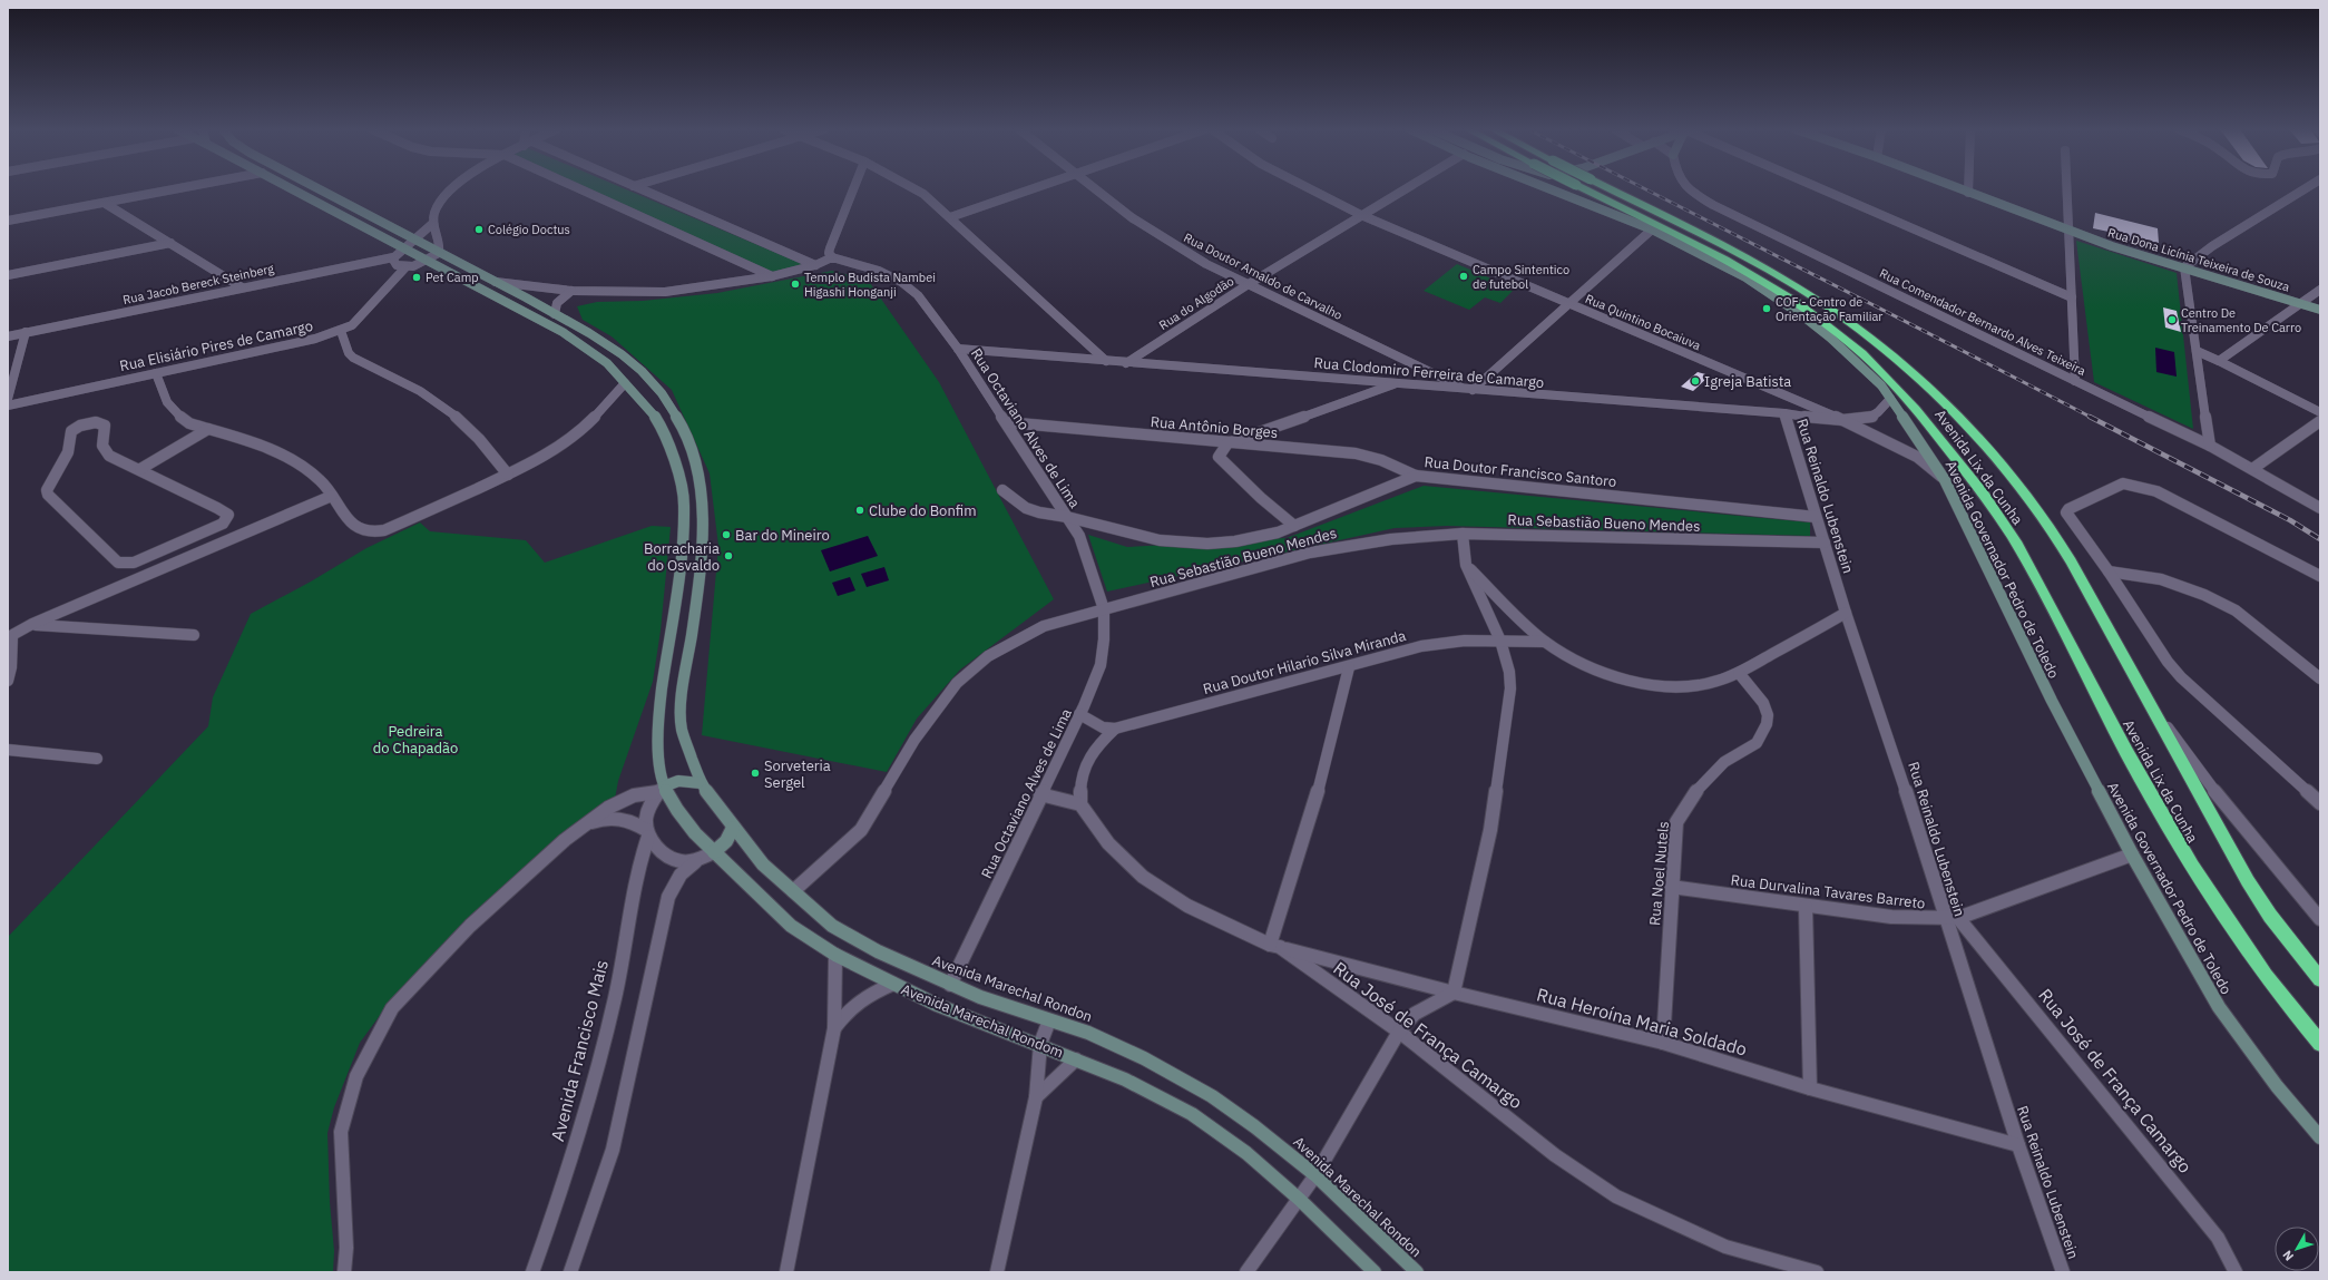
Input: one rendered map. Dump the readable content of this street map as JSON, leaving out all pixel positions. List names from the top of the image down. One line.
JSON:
{"streets":{"highway":["Avenida Lix da Cunha"],"main road":["Rua Dona Licínia Teixeira de Souza","Avenida Governador Pedro de Toledo","Avenida Marechal Rondon","Avenida Marechal Rondom"],"street":["Rua Doutor Arnaldo de Carvalho","Rua Jacob Bereck Steinberg","Rua do Algodão","Rua Quintino Bocaiuva","Rua Comendador Bernardo Alves Teixeira","Rua Elisiário Pires de Camargo","Rua Clodomiro Ferreira de Camargo","Rua Antônio Borges","Rua Octaviano Alves de Lima","Rua Doutor Francisco Santoro","Rua Reinaldo Lubenstein","Rua Sebastião Bueno Mendes","Rua Doutor Hilario Silva Miranda","Rua Noel Nutels","Rua Durvalina Tavares Barreto","Rua Heroína Maria Soldado","Rua José de França Camargo","Avenida Francisco Mais"]},"crossings":[["Rua Doutor Arnaldo de Carvalho","Rua do Algodão"],["Rua Doutor Arnaldo de Carvalho","Rua Clodomiro Ferreira de Camargo"],["Rua Jacob Bereck Steinberg","Avenida Marechal Rondom"],["Rua do Algodão","Rua Quintino Bocaiuva"],["Rua do Algodão","Rua Clodomiro Ferreira de Camargo"],["Rua Quintino Bocaiuva","Rua Clodomiro Ferreira de Camargo"],["Rua Quintino Bocaiuva","Avenida Governador Pedro de Toledo"],["Rua Clodomiro Ferreira de Camargo","Rua Octaviano Alves de Lima"],["Rua Clodomiro Ferreira de Camargo","Rua Reinaldo Lubenstein"],["Rua Clodomiro Ferreira de Camargo","Avenida Governador Pedro de Toledo"],["Rua Antônio Borges","Rua Octaviano Alves de Lima"],["Rua Antônio Borges","Rua Doutor Francisco Santoro"],["Rua Octaviano Alves de Lima","Rua Doutor Francisco Santoro"],["Rua Octaviano Alves de Lima","Rua Sebastião Bueno Mendes"],["Rua Octaviano Alves de Lima","Avenida Marechal Rondon"],["Rua Doutor Francisco Santoro","Rua Reinaldo Lubenstein"],["Rua Reinaldo Lubenstein","Rua Sebastião Bueno Mendes"],["Rua Reinaldo Lubenstein","Rua Durvalina Tavares Barreto"],["Rua Reinaldo Lubenstein","Rua Heroína Maria Soldado"],["Rua Reinaldo Lubenstein","Rua José de França Camargo"],["Rua Sebastião Bueno Mendes","Avenida Marechal Rondon"],["Avenida Governador Pedro de Toledo","Rua Durvalina Tavares Barreto"],["Rua Noel Nutels","Rua Durvalina Tavares Barreto"],["Rua Noel Nutels","Rua Heroína Maria Soldado"],["Rua Durvalina Tavares Barreto","Rua José de França Camargo"],["Avenida Marechal Rondom","Avenida Francisco Mais"],["Rua Heroína Maria Soldado","Rua José de França Camargo"]],"parks":["Pedreira do Chapadão"],"places":["Colégio Doctus","Campo Sintentico de futebol","Pet Camp","Templo Budista Nambei Higashi Honganji","COF - Centro de Orientação Familiar","Centro De Treinamento De Carro","Igreja Batista","Clube do Bonfim","Bar do Mineiro","Borracharia do Osvaldo","Sorveteria Sergel"],"north":"bottom left"}
